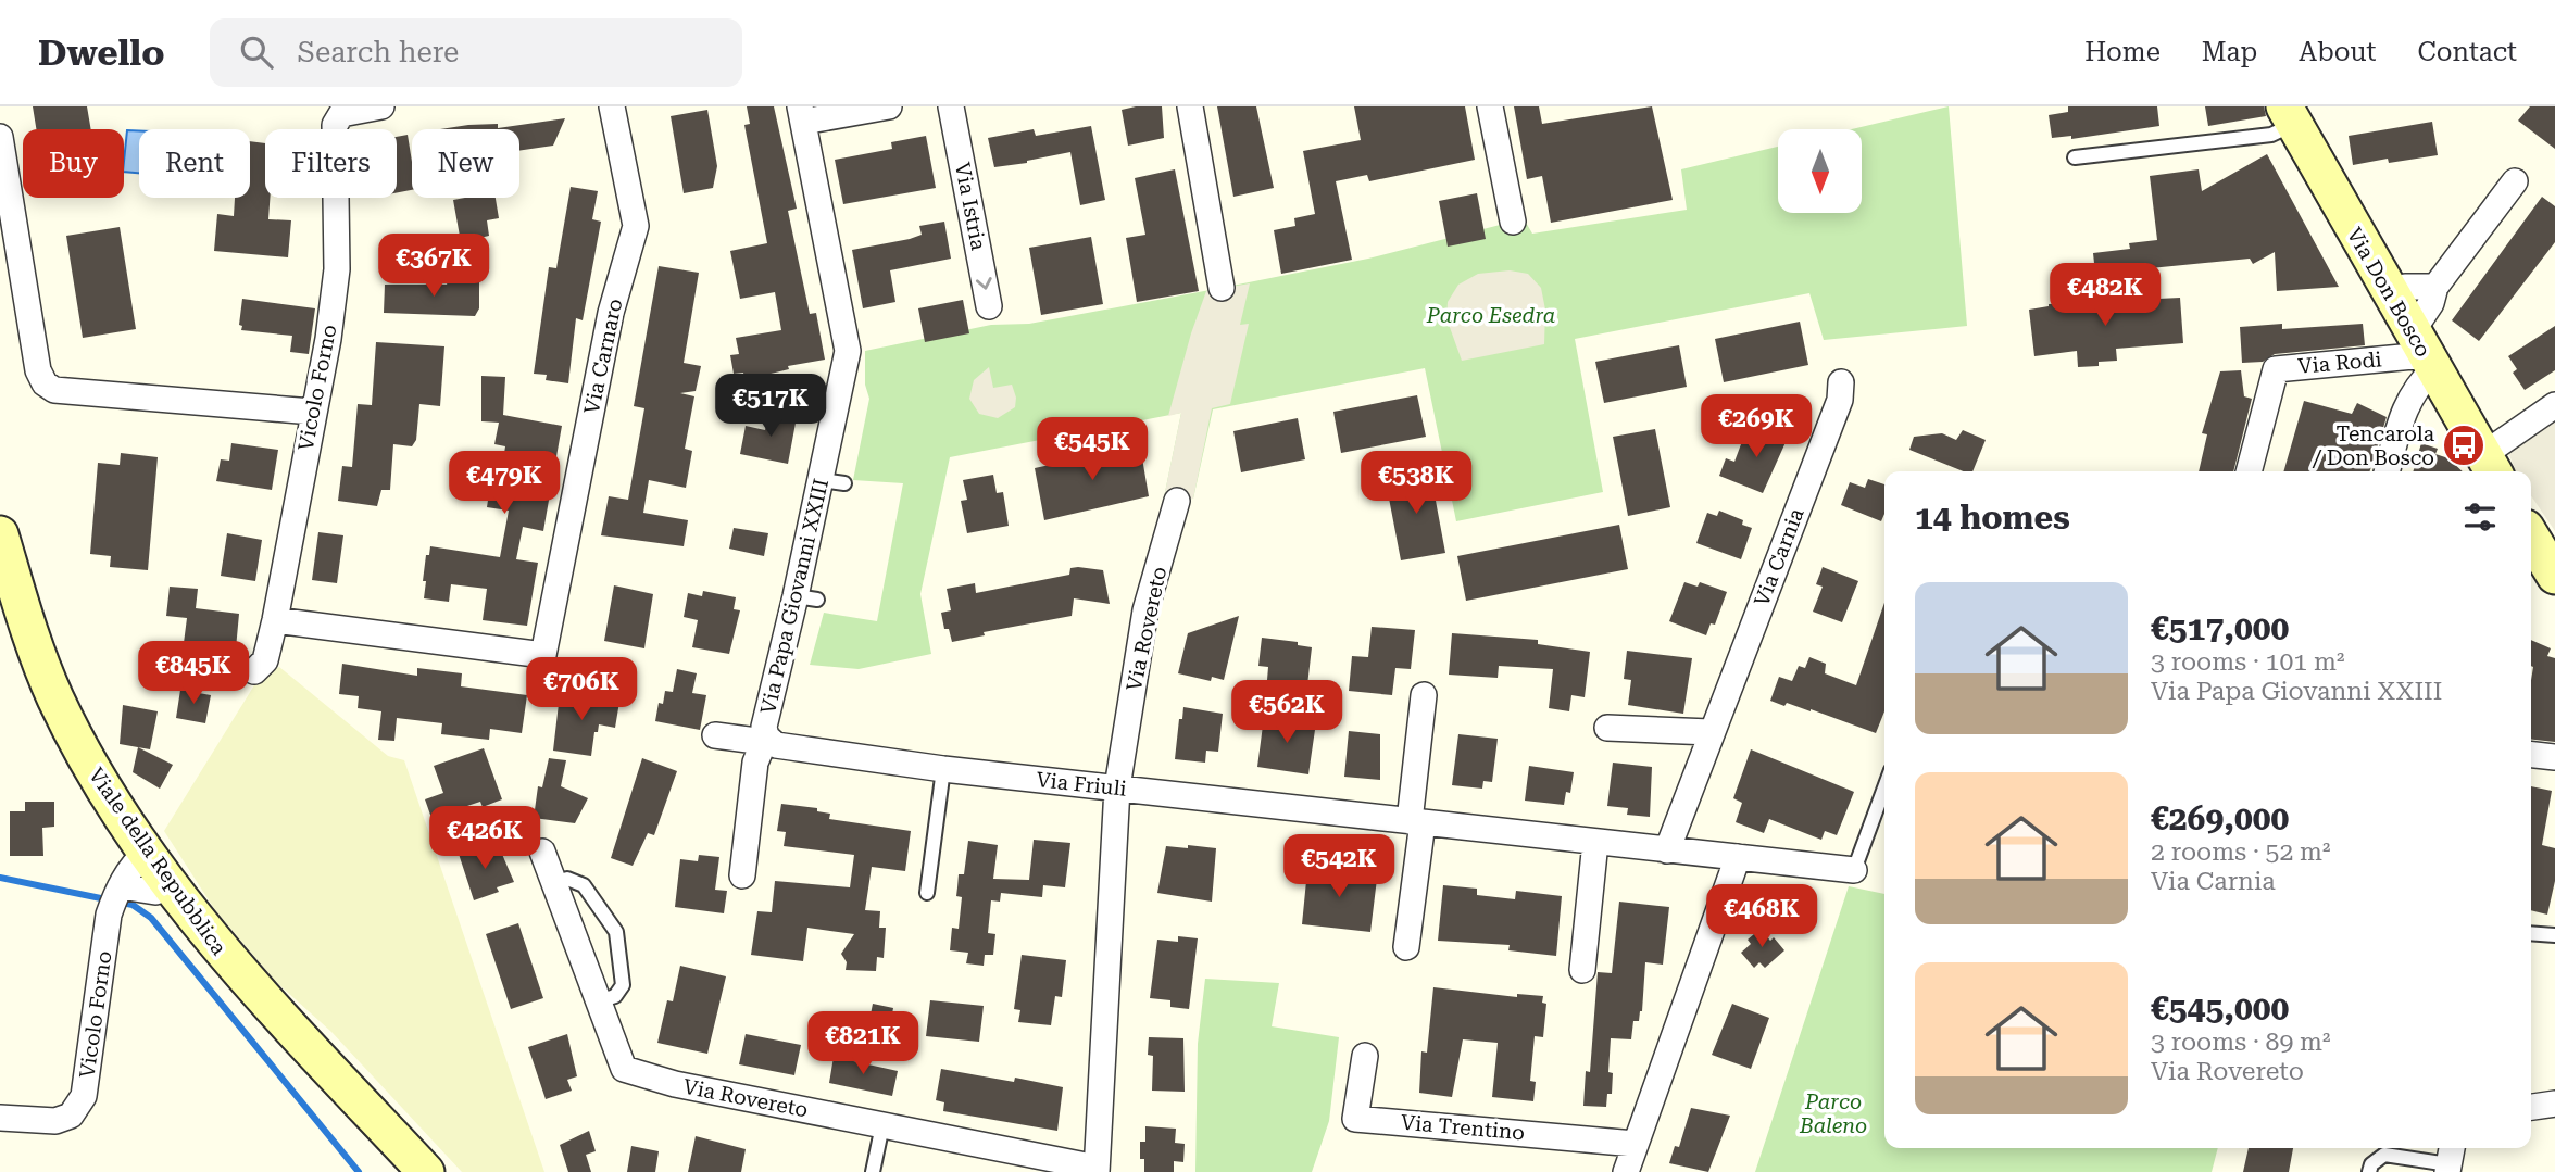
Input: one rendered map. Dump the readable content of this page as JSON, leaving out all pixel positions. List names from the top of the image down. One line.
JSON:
{"streets":{"main road":["Via Don Bosco","Viale della Repubblica"],"street":["Via Istria","Via Carnaro","Via Rodi","Vicolo Forno","Via Carnia","Via Papa Giovanni XXIII","Via Rovereto","Via Friuli","Via Trentino"]},"crossings":[["Via Don Bosco","Via Rodi"],["Via Carnaro","Vicolo Forno"],["Vicolo Forno","Viale della Repubblica"],["Via Carnia","Via Friuli"],["Via Papa Giovanni XXIII","Via Friuli"],["Via Rovereto","Via Friuli"]],"one_way":["Via Istria"],"parks":["Parco Esedra","Parco Baleno"],"places":{"bus stop":["Tencarola / Don Bosco"]},"north":"bottom","page":{"header":"Dwello","search":"Search here","nav":["Home","Map","About","Contact"],"chip":["Buy","Rent","Filters","New"],"price":["€367K","€482K","€517K","€269K","€545K","€479K","€538K","€845K","€706K","€562K","€426K","€542K","€468K","€821K"],"heading":"14 homes","list":[{"name":"€517,000","note":"3 rooms · 101 m² · Via Papa Giovanni XXIII"},{"name":"€269,000","note":"2 rooms · 52 m² · Via Carnia"},{"name":"€545,000","note":"3 rooms · 89 m² · Via Rovereto"}]}}
